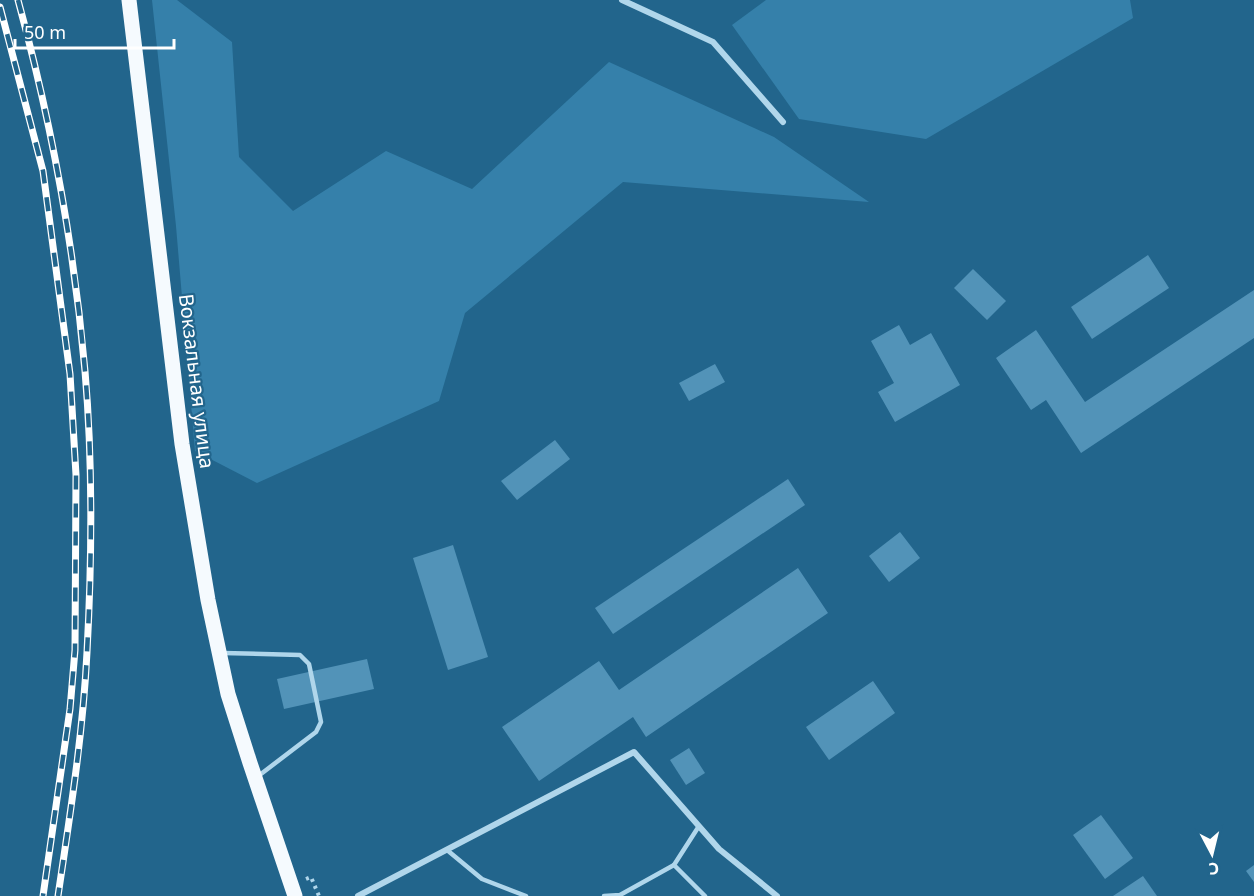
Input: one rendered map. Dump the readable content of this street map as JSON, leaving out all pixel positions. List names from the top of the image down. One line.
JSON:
{"streets":{"main road":["Вокзальная улица"]},"scale_bar":"50 m","north":"bottom"}
